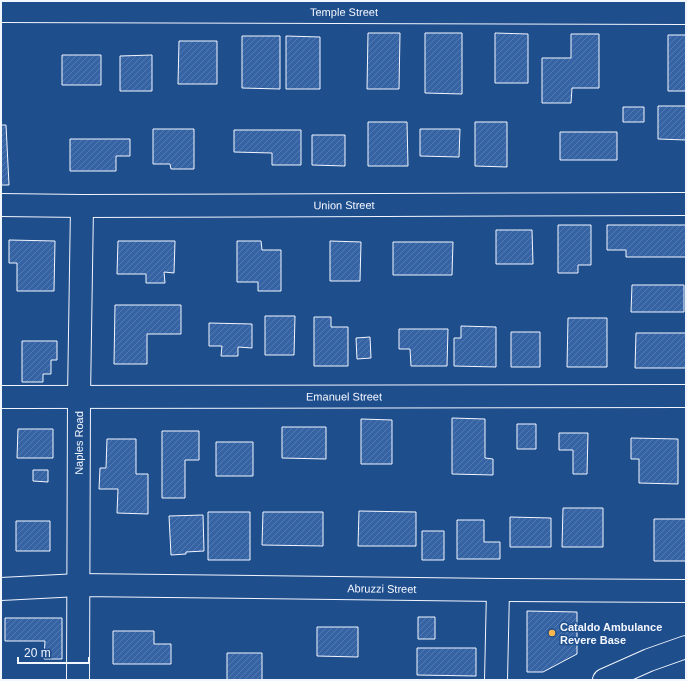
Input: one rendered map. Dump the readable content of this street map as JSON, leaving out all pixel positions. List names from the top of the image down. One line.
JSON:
{"streets":{"main road":["Temple Street","Union Street","Emanuel Street","Naples Road","Abruzzi Street"]},"crossings":[["Union Street","Naples Road"],["Emanuel Street","Naples Road"],["Naples Road","Abruzzi Street"]],"places":["Cataldo Ambulance Revere Base"],"scale_bar":"20 m"}
